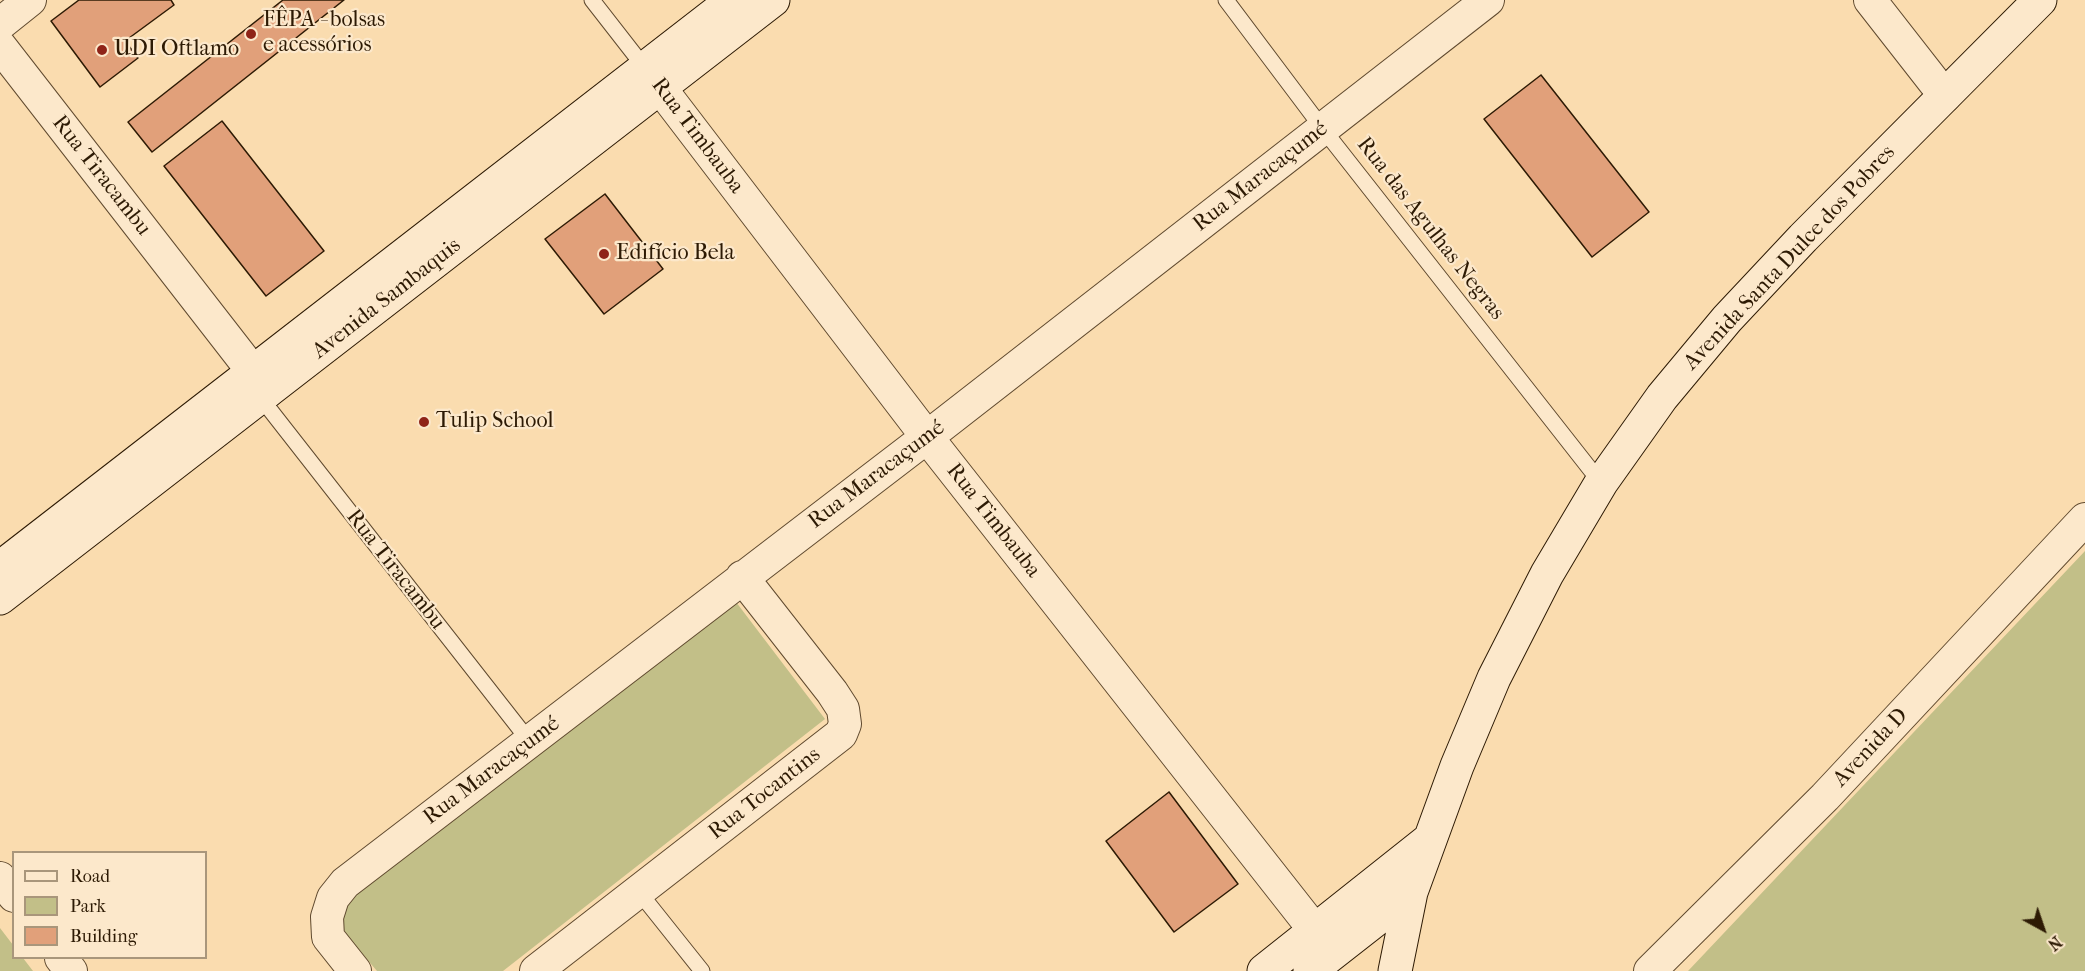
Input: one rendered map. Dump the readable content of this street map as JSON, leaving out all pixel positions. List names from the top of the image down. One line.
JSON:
{"streets":{"main road":["Avenida Santa Dulce dos Pobres","Avenida Sambaquis"],"street":["Rua Timbauba","Rua Tiracambu","Rua Maracaçumé","Avenida D","Rua Tocantins"],"lane":["Rua das Agulhas Negras"]},"crossings":[["Rua Timbauba","Rua Maracaçumé"],["Rua Timbauba","Avenida Sambaquis"],["Rua Tiracambu","Rua Maracaçumé"],["Rua Tiracambu","Avenida Sambaquis"],["Rua Maracaçumé","Rua das Agulhas Negras"],["Rua Maracaçumé","Rua Tocantins"],["Rua das Agulhas Negras","Avenida Santa Dulce dos Pobres"]],"places":["FÊPA - bolsas e acessórios","UDI Oftlamo","Edifício Bela","Tulip School"],"legend":["Road","Park","Building"],"north":"bottom right"}
